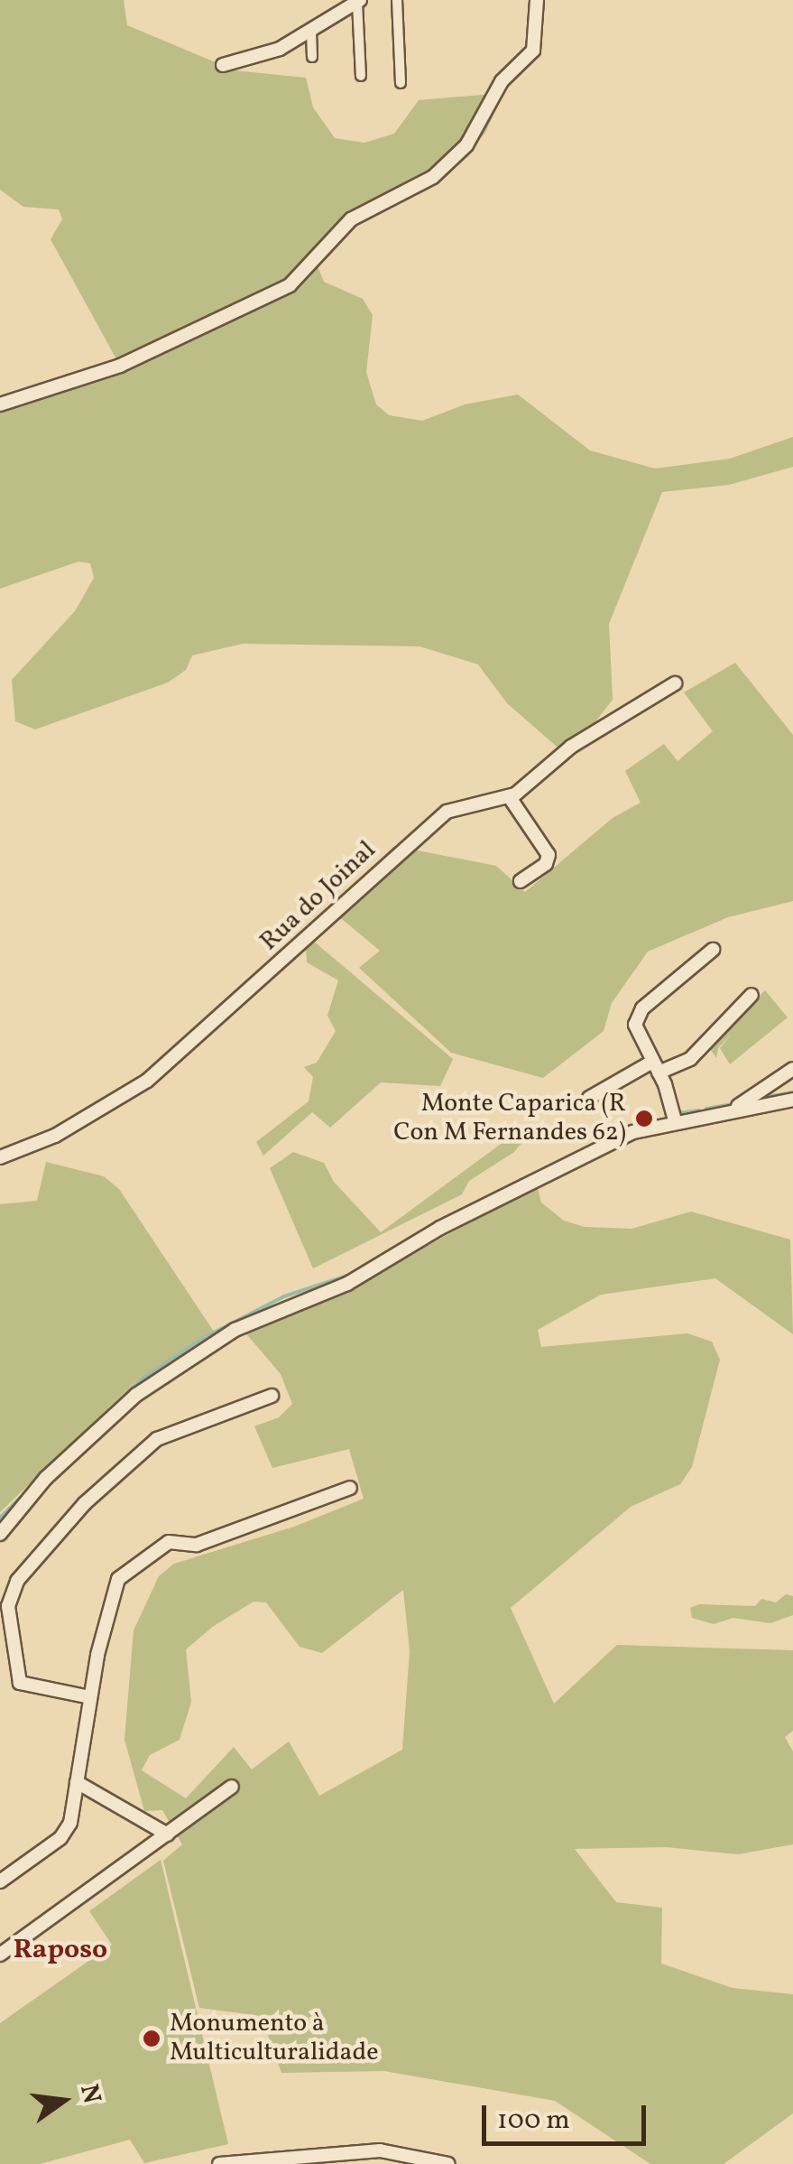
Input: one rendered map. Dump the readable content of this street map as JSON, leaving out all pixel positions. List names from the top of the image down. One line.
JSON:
{"streets":{"street":["Rua do Joinal"]},"districts":["Raposo"],"places":["Monte Caparica (R Con M Fernandes 62)","Monumento à Multiculturalidade"],"scale_bar":"100 m","north":"right"}
